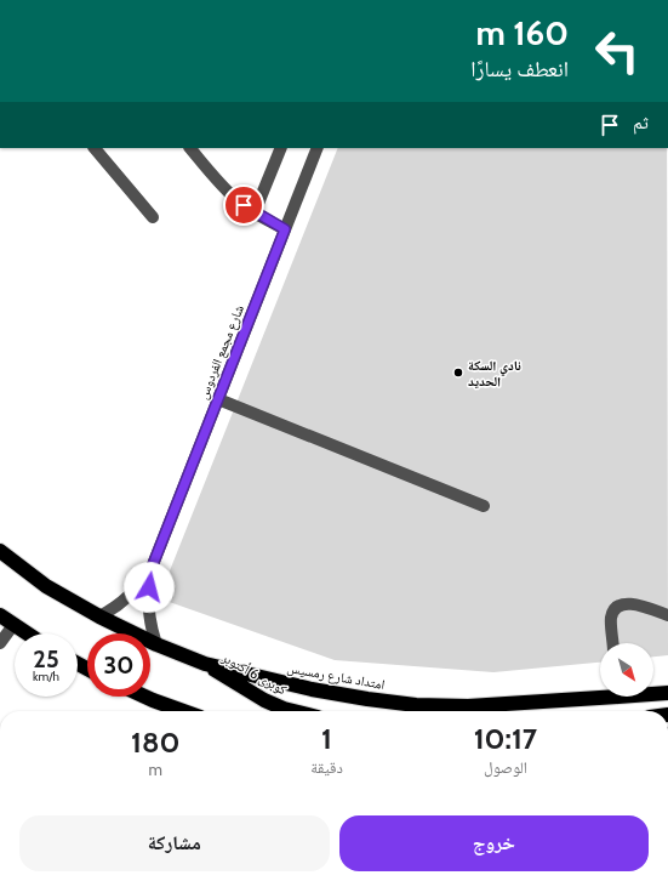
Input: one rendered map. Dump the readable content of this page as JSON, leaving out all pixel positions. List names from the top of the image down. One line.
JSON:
{"streets":{"highway":["كوبرى 6 أكتوبر","امتداد شارع رمسيس"],"street":["شارع مجمع الفردوس"]},"crossings":[["شارع مجمع الفردوس","امتداد شارع رمسيس"],["كوبرى 6 أكتوبر","امتداد شارع رمسيس"]],"places":["نادي السكة الحديد"],"north":"bottom right","page":{"turn":["160 m","انعطف يسارًا"],"then":"ثم","speed":"25 km/h","limit":"30","eta":["10:17","الوصول","1","دقيقة","180","m"],"buttons":["خروج","مشاركة"]}}
